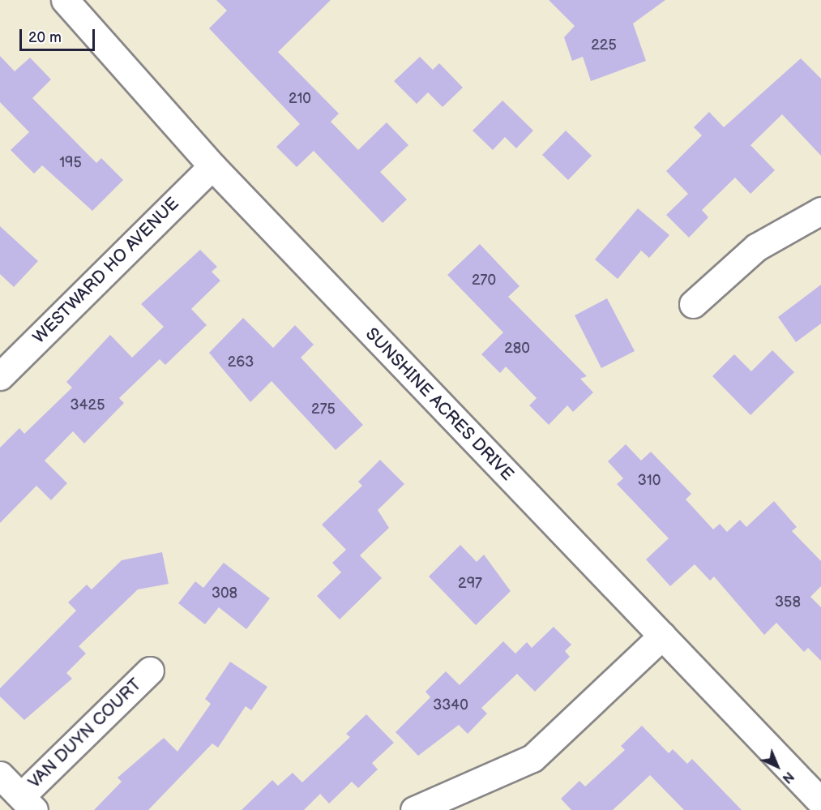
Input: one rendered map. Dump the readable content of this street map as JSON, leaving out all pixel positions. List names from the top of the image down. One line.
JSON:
{"streets":{"street":["WESTWARD HO AVENUE","SUNSHINE ACRES DRIVE","VAN DUYN COURT"]},"crossings":[["WESTWARD HO AVENUE","SUNSHINE ACRES DRIVE"]],"house_numbers":["225","210","195","270","280","263","3425","275","310","297","308","358","3340"],"scale_bar":"20 m","north":"bottom right"}
